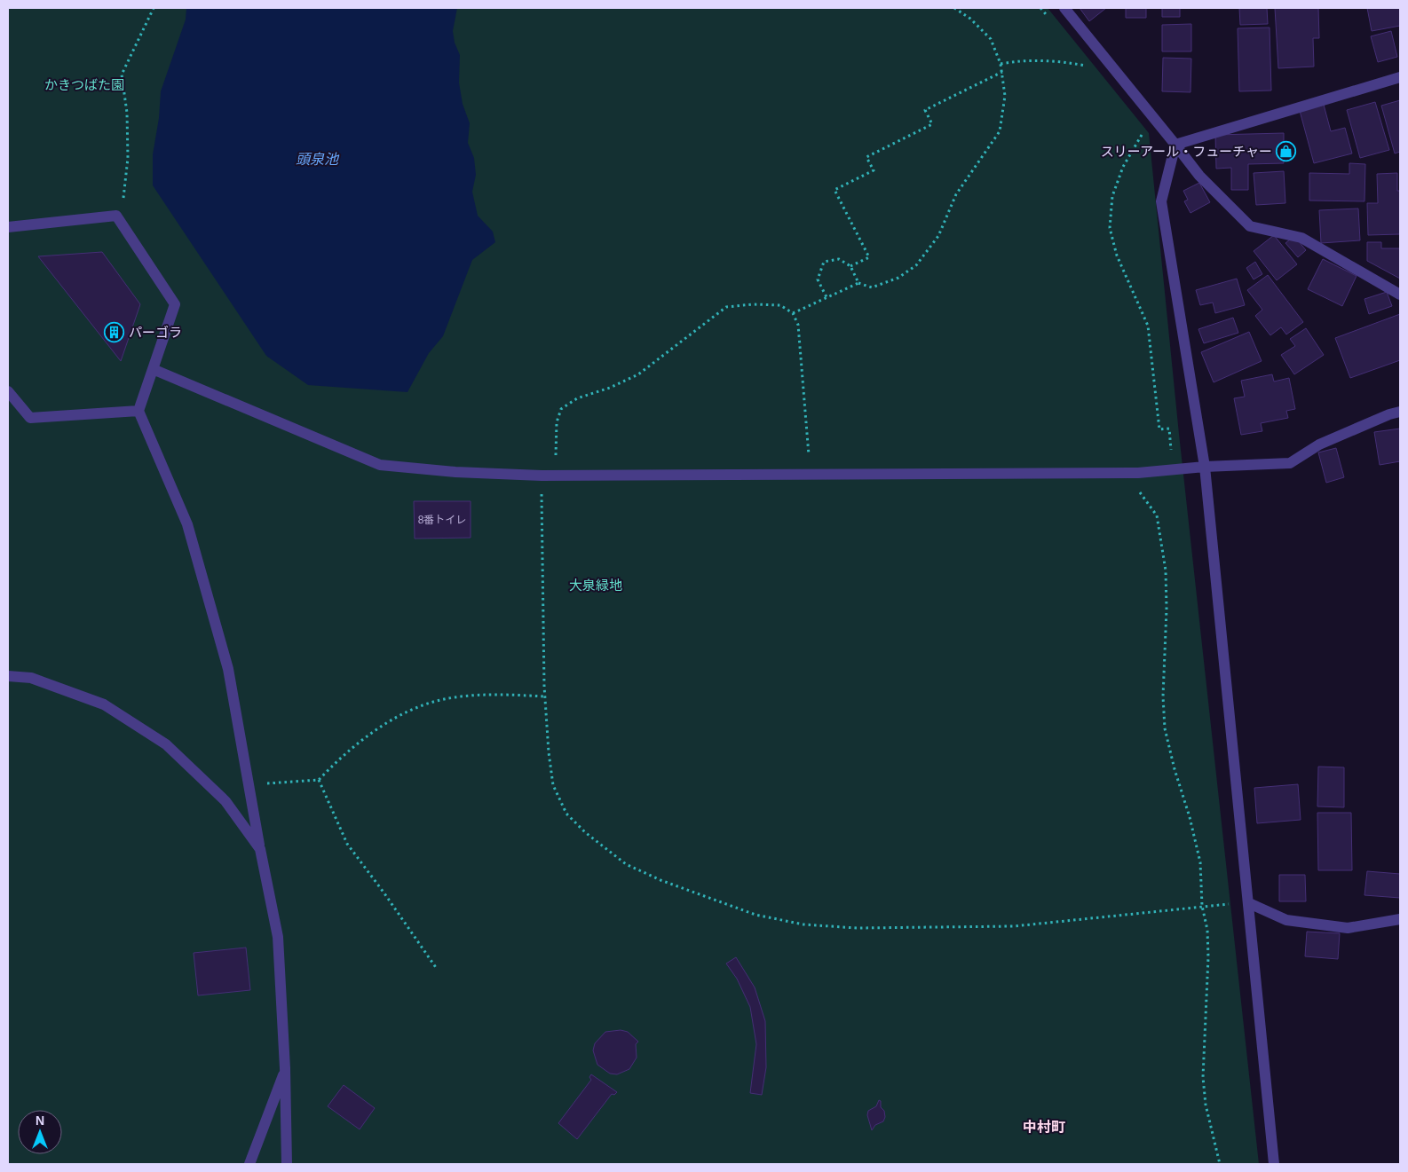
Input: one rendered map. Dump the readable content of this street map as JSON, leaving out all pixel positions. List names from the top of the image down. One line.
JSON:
{"districts":["中村町"],"water":["頭泉池"],"parks":["かきつばた園","大泉緑地"],"places":{"shop":["スリーアール・フューチャー"],"building":["パーゴラ"]},"house_numbers":["8番トイレ"],"north":"top"}
